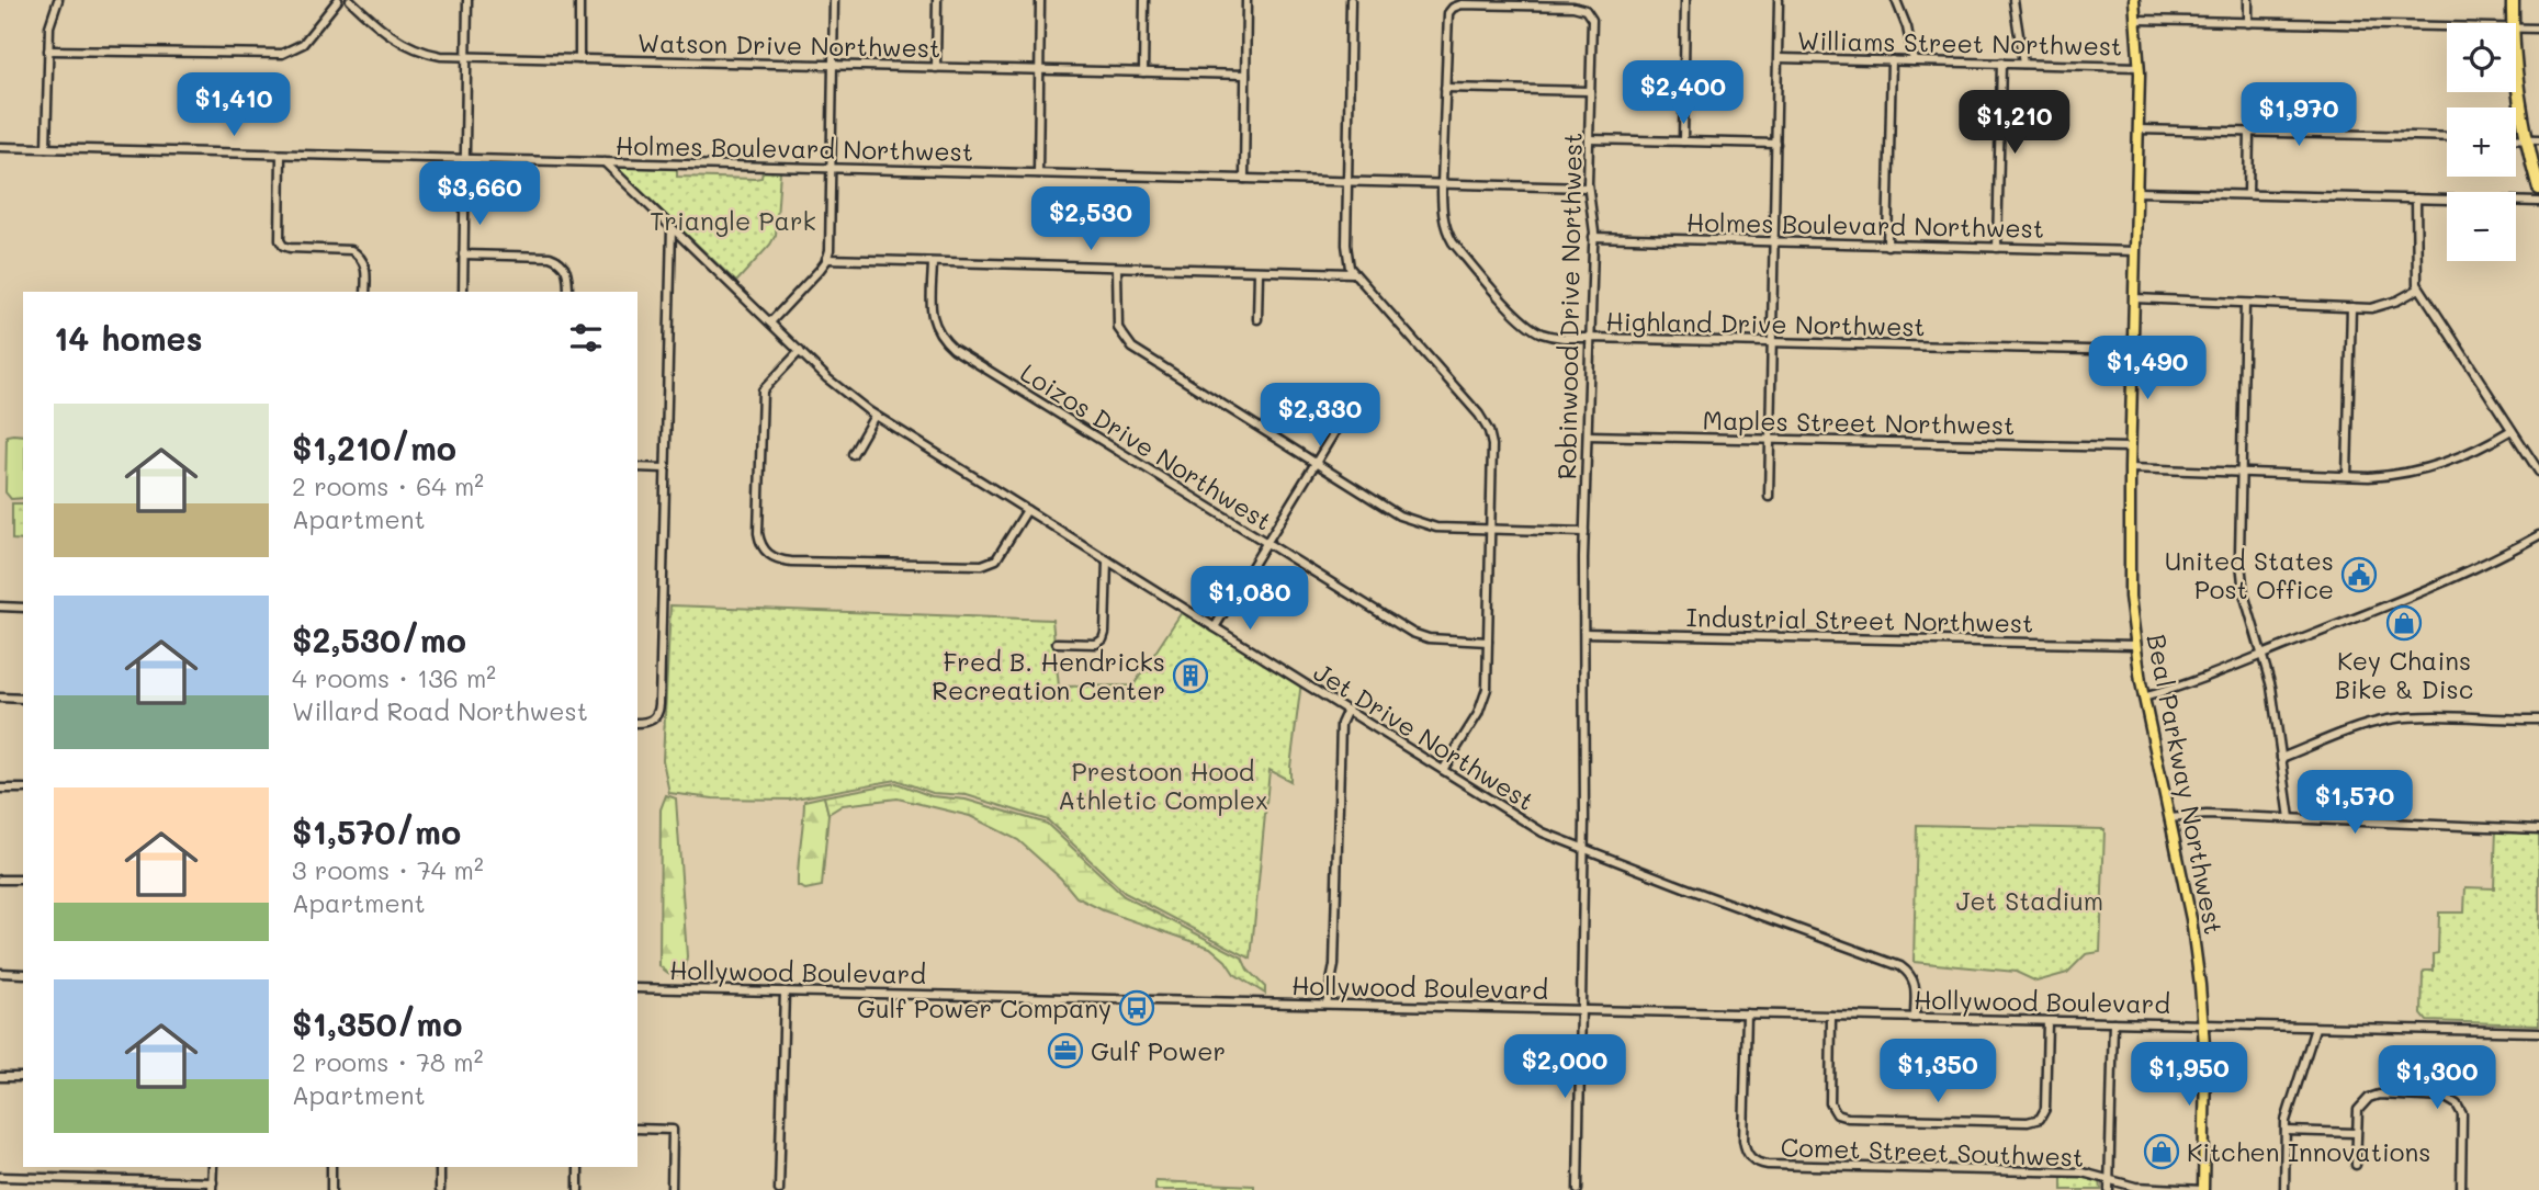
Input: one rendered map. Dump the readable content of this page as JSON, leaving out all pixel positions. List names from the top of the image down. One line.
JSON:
{"streets":{"main road":["Beal Parkway Northwest"],"street":["Williams Street Northwest","Watson Drive Northwest","Holmes Boulevard Northwest","Robinwood Drive Northwest","Highland Drive Northwest","Maples Street Northwest","Loizos Drive Northwest","Industrial Street Northwest","Jet Drive Northwest","Hollywood Boulevard","Comet Street Southwest"]},"crossings":[["Williams Street Northwest","Beal Parkway Northwest"],["Holmes Boulevard Northwest","Robinwood Drive Northwest"],["Holmes Boulevard Northwest","Highland Drive Northwest"],["Holmes Boulevard Northwest","Jet Drive Northwest"],["Holmes Boulevard Northwest","Beal Parkway Northwest"],["Robinwood Drive Northwest","Highland Drive Northwest"],["Robinwood Drive Northwest","Maples Street Northwest"],["Robinwood Drive Northwest","Industrial Street Northwest"],["Robinwood Drive Northwest","Jet Drive Northwest"],["Robinwood Drive Northwest","Hollywood Boulevard"],["Highland Drive Northwest","Beal Parkway Northwest"],["Maples Street Northwest","Beal Parkway Northwest"],["Industrial Street Northwest","Beal Parkway Northwest"],["Jet Drive Northwest","Hollywood Boulevard"],["Beal Parkway Northwest","Hollywood Boulevard"],["Beal Parkway Northwest","Comet Street Southwest"],["Hollywood Boulevard","Comet Street Southwest"]],"parks":["Triangle Park","Prestoon Hood Athletic Complex","Jet Stadium"],"places":{"public building":["United States Post Office"],"shop":["Key Chains Bike & Disc","Kitchen Innovations"],"building":["Fred B. Hendricks Recreation Center"],"bus stop":["Gulf Power Company"],"office":["Gulf Power"]},"page":{"map_buttons":["+","−"],"price":["$2,400","$1,410","$1,970","$1,210","$3,660","$2,530","$1,490","$2,330","$1,080","$1,570","$2,000","$1,350","$1,950","$1,300"],"heading":"14 homes","list":[{"name":"$1,210/mo","note":"2 rooms · 64 m² · Apartment"},{"name":"$2,530/mo","note":"4 rooms · 136 m² · Willard Road Northwest"},{"name":"$1,570/mo","note":"3 rooms · 74 m² · Apartment"},{"name":"$1,350/mo","note":"2 rooms · 78 m² · Apartment"}]}}
